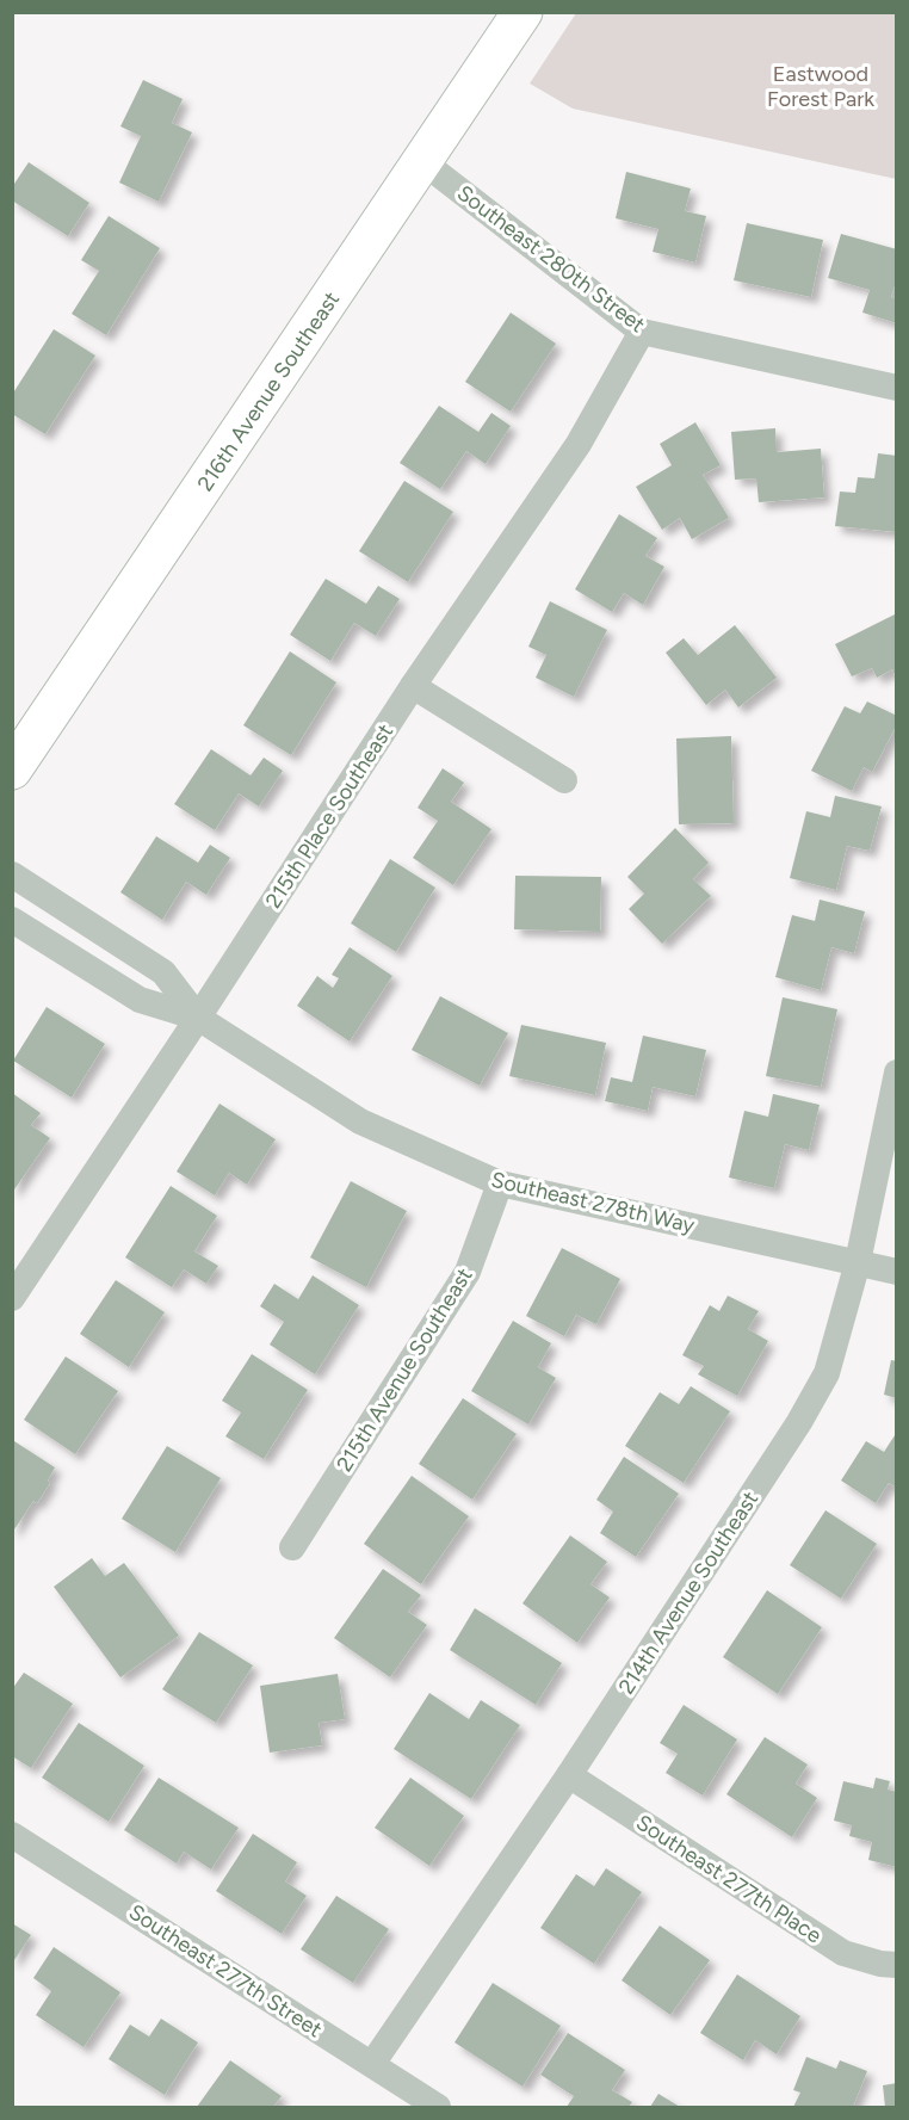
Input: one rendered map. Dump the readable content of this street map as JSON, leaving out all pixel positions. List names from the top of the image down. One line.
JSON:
{"streets":{"street":["Southeast 280th Street","216th Avenue Southeast","215th Place Southeast","Southeast 278th Way","215th Avenue Southeast","214th Avenue Southeast","Southeast 277th Place","Southeast 277th Street"]},"crossings":[["Southeast 280th Street","216th Avenue Southeast"],["Southeast 280th Street","215th Place Southeast"],["215th Place Southeast","Southeast 278th Way"],["Southeast 278th Way","215th Avenue Southeast"],["Southeast 278th Way","214th Avenue Southeast"],["214th Avenue Southeast","Southeast 277th Place"],["214th Avenue Southeast","Southeast 277th Street"]],"parks":["Eastwood Forest Park"]}
